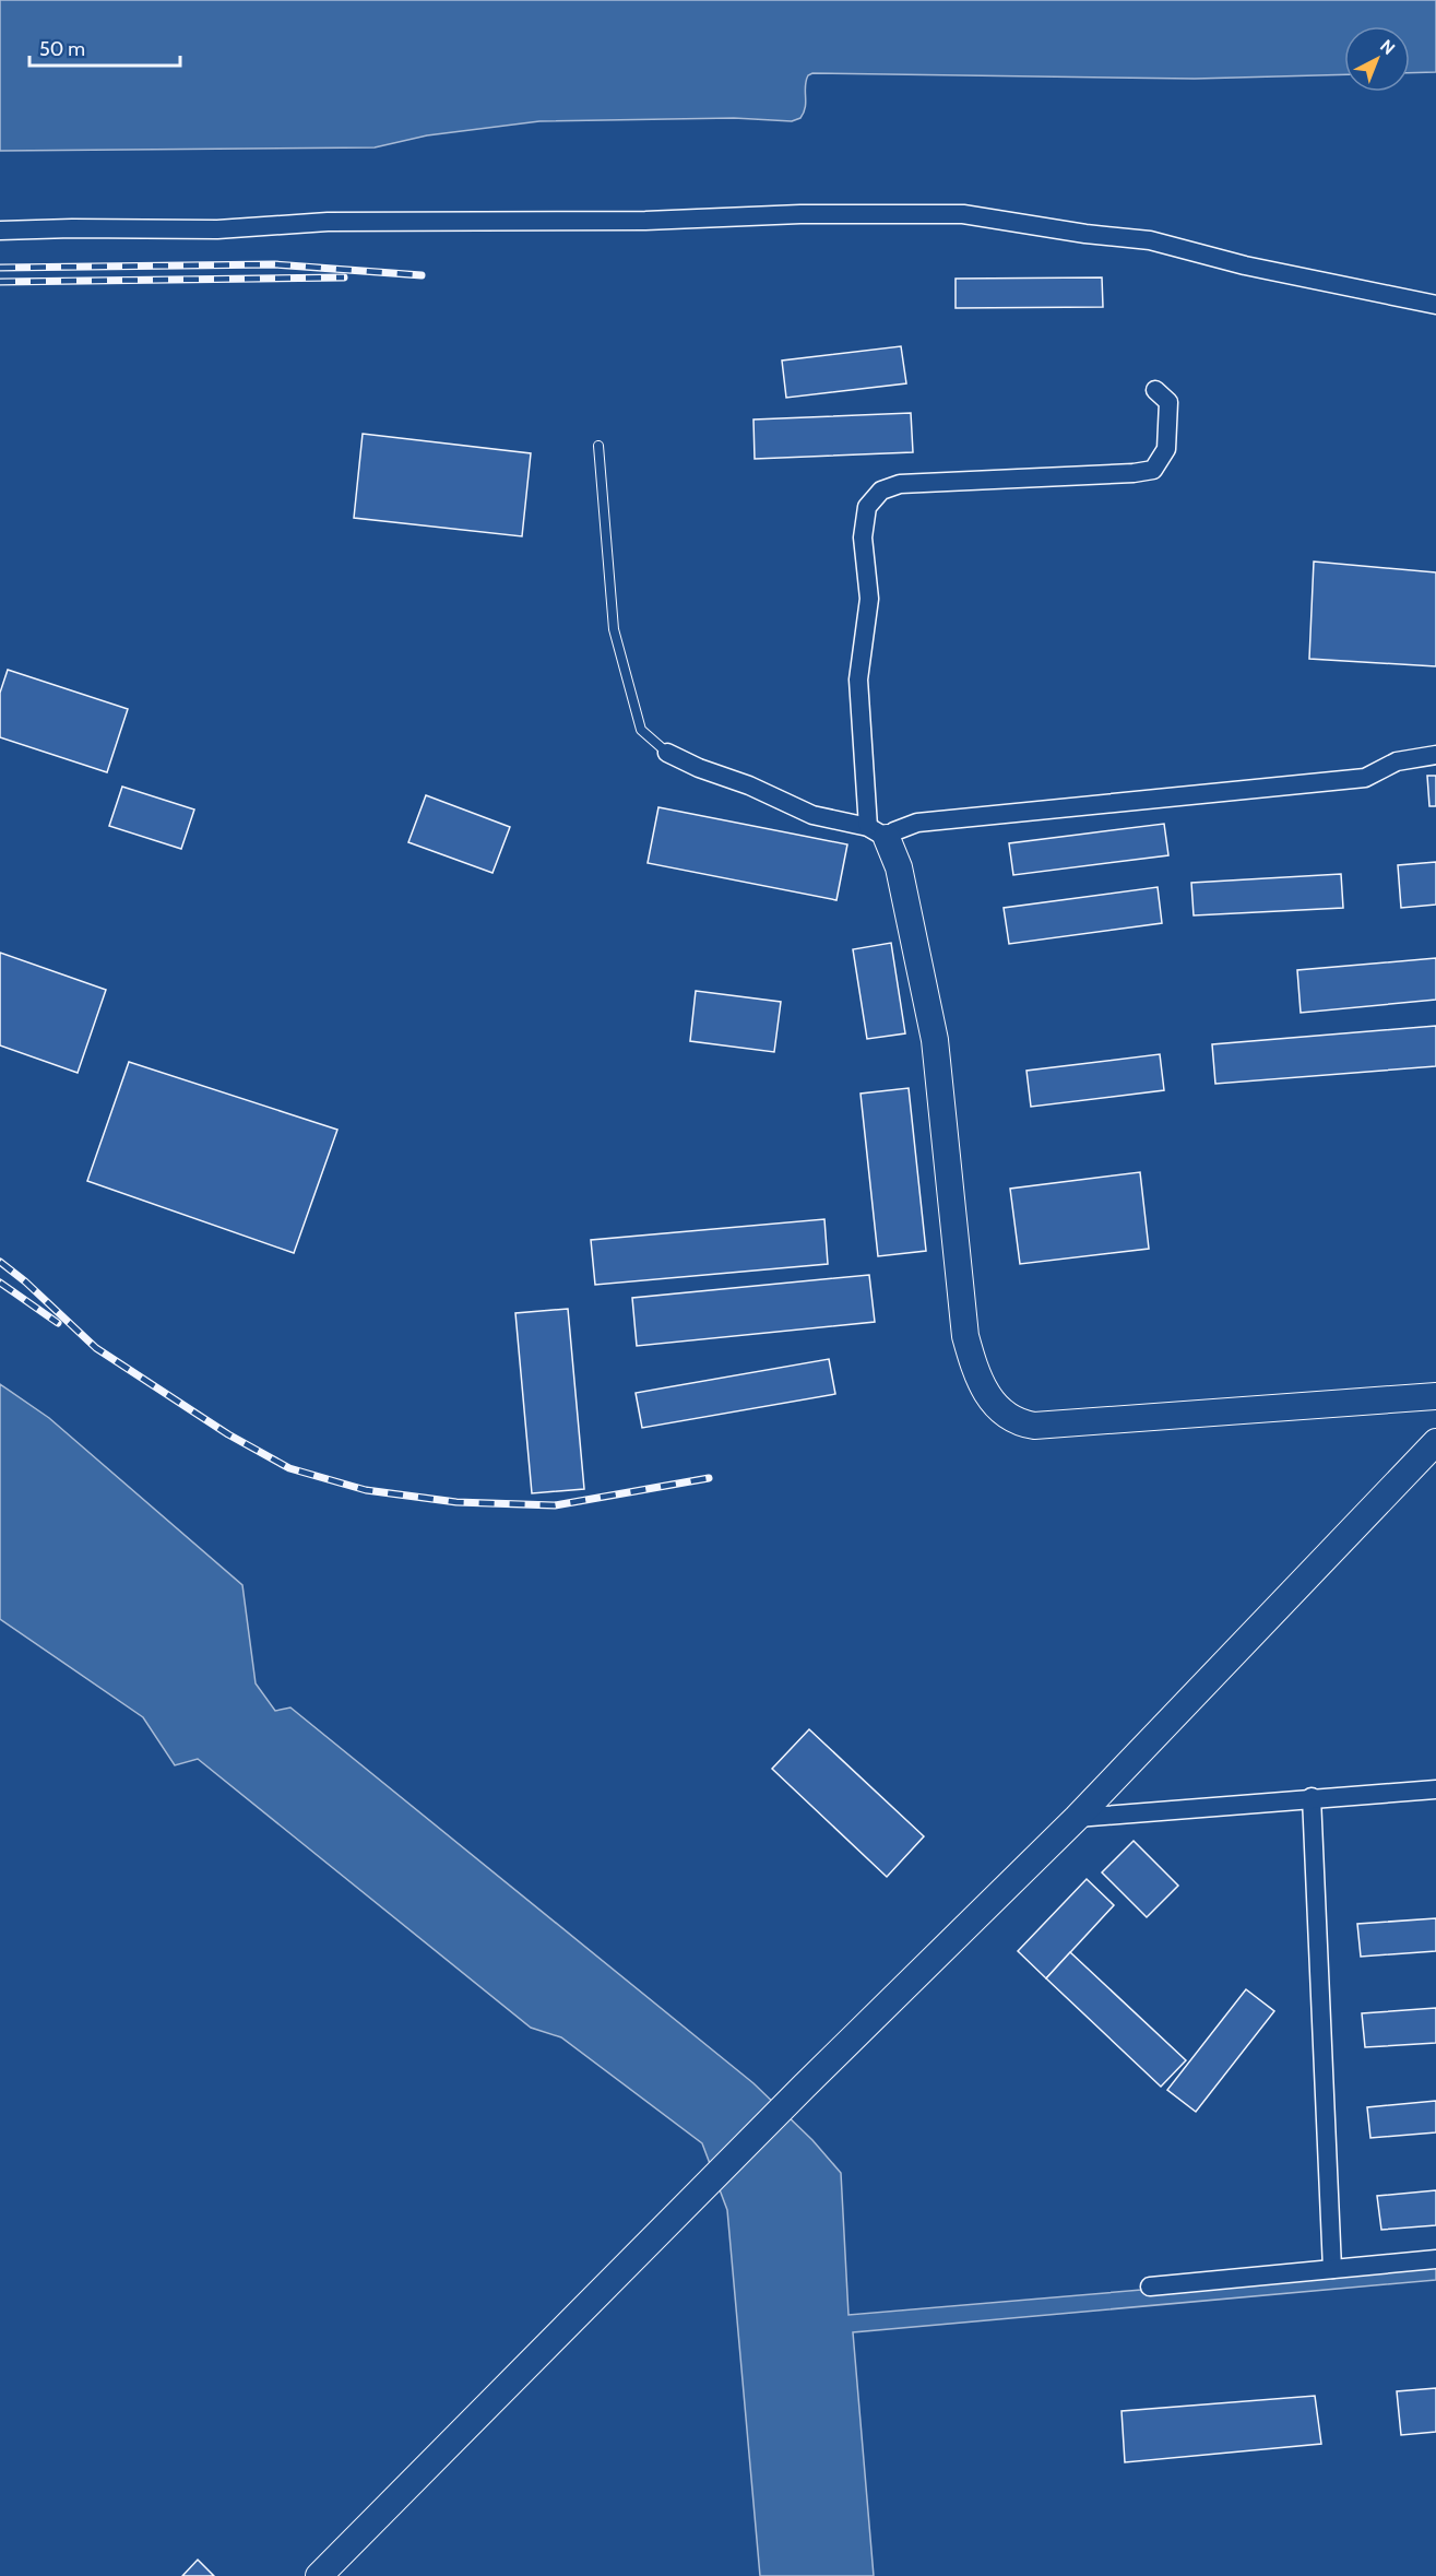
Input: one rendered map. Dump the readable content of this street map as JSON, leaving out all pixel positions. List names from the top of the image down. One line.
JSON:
{"scale_bar":"50 m","north":"top right"}
